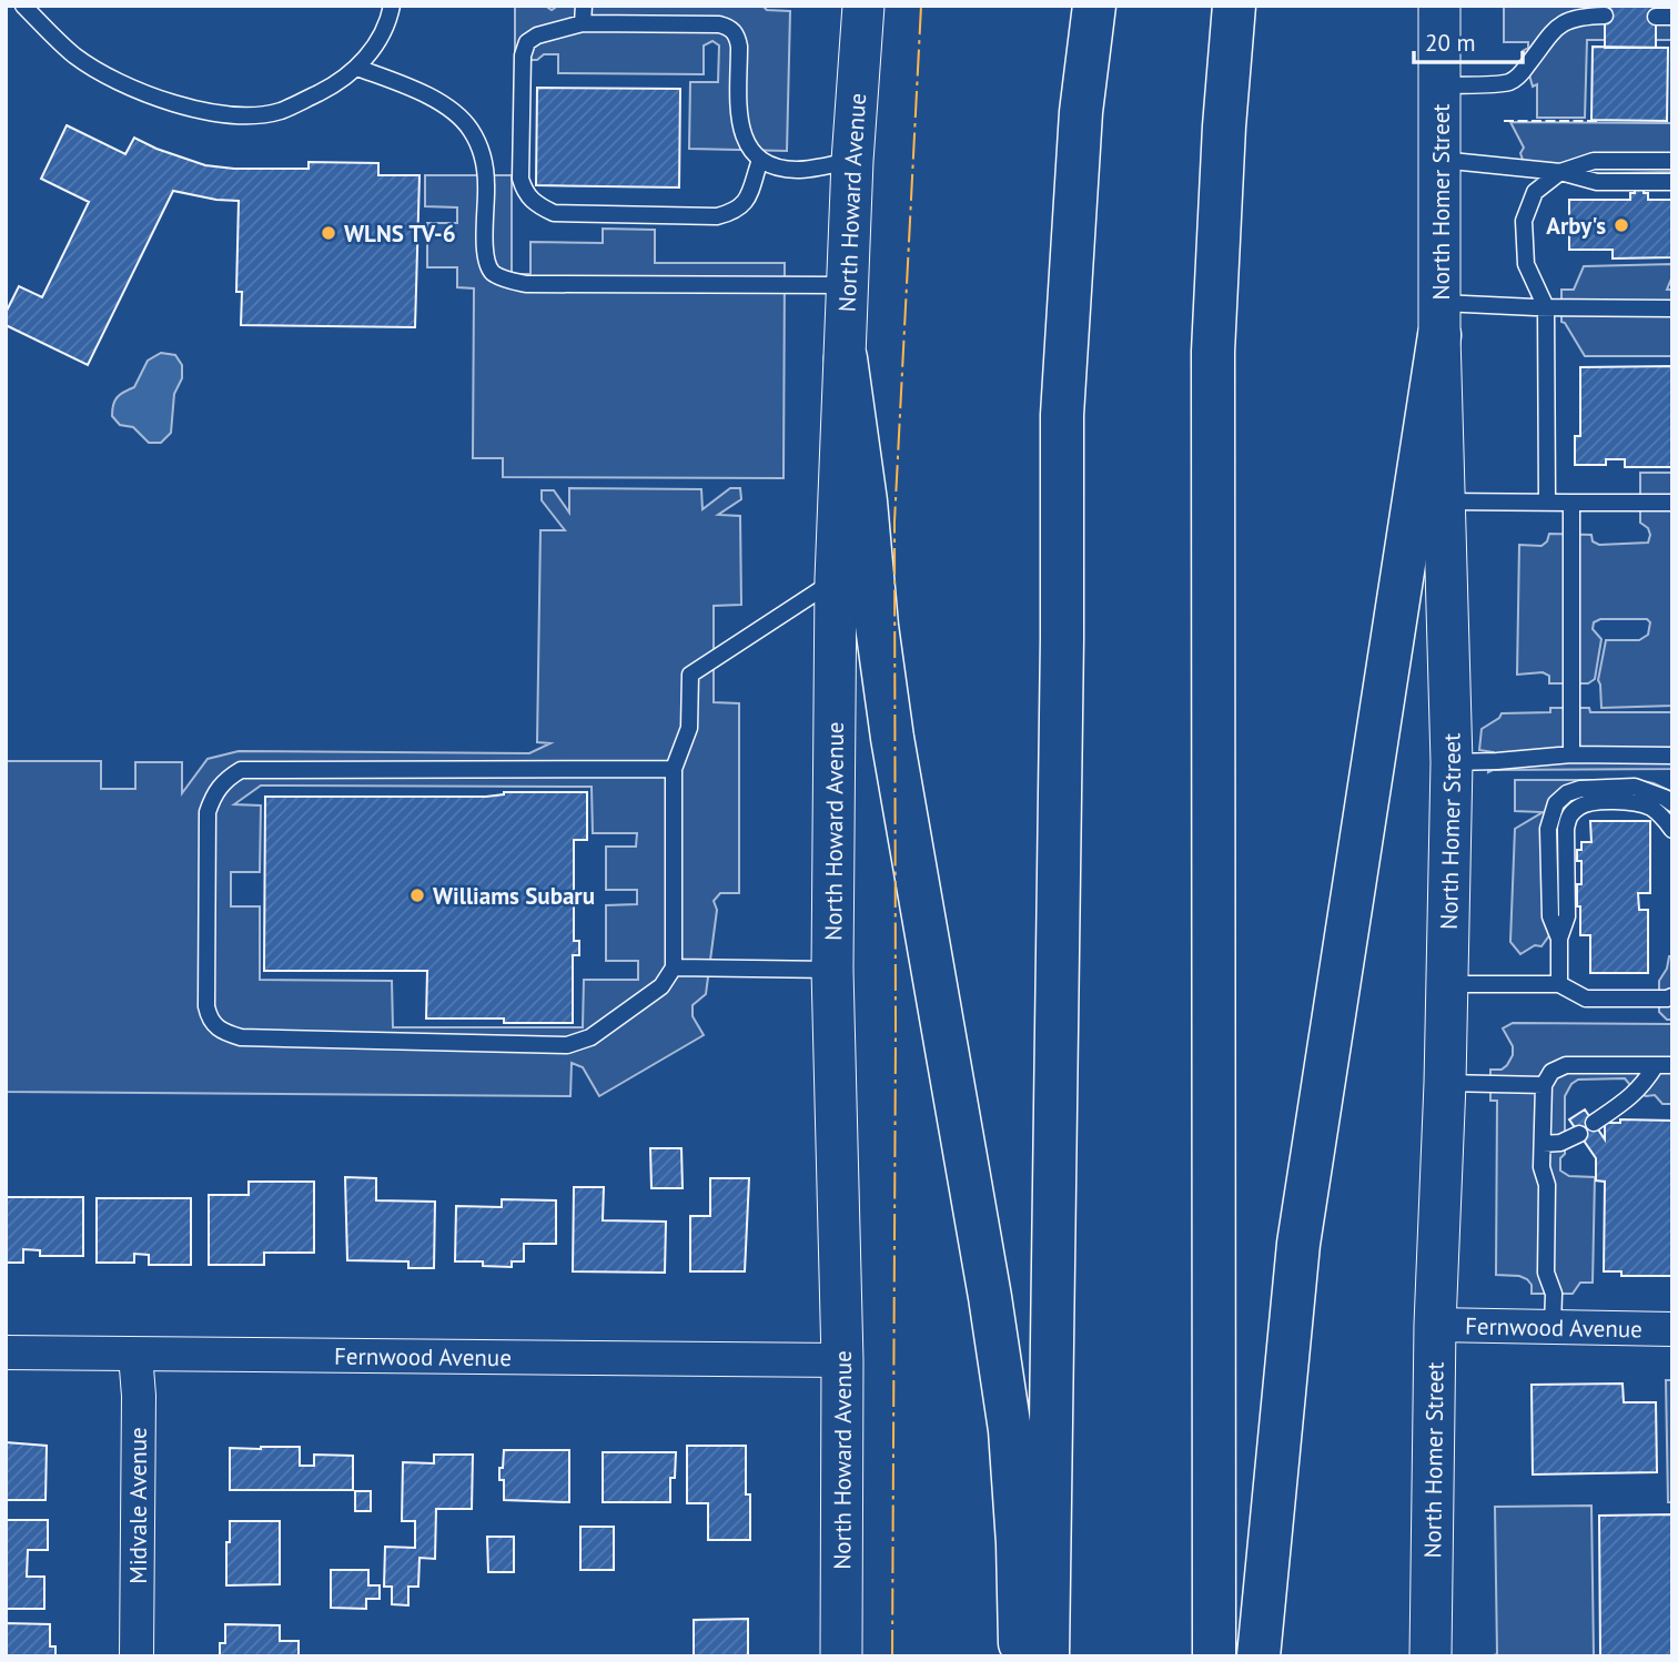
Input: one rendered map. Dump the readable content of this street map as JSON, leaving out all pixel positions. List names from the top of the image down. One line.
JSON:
{"streets":{"street":["North Howard Avenue","North Homer Street","Fernwood Avenue","Midvale Avenue"]},"crossings":[["North Howard Avenue","Fernwood Avenue"],["North Homer Street","Fernwood Avenue"],["Fernwood Avenue","Midvale Avenue"]],"places":["Arby's","WLNS TV-6","Williams Subaru"],"scale_bar":"20 m"}
